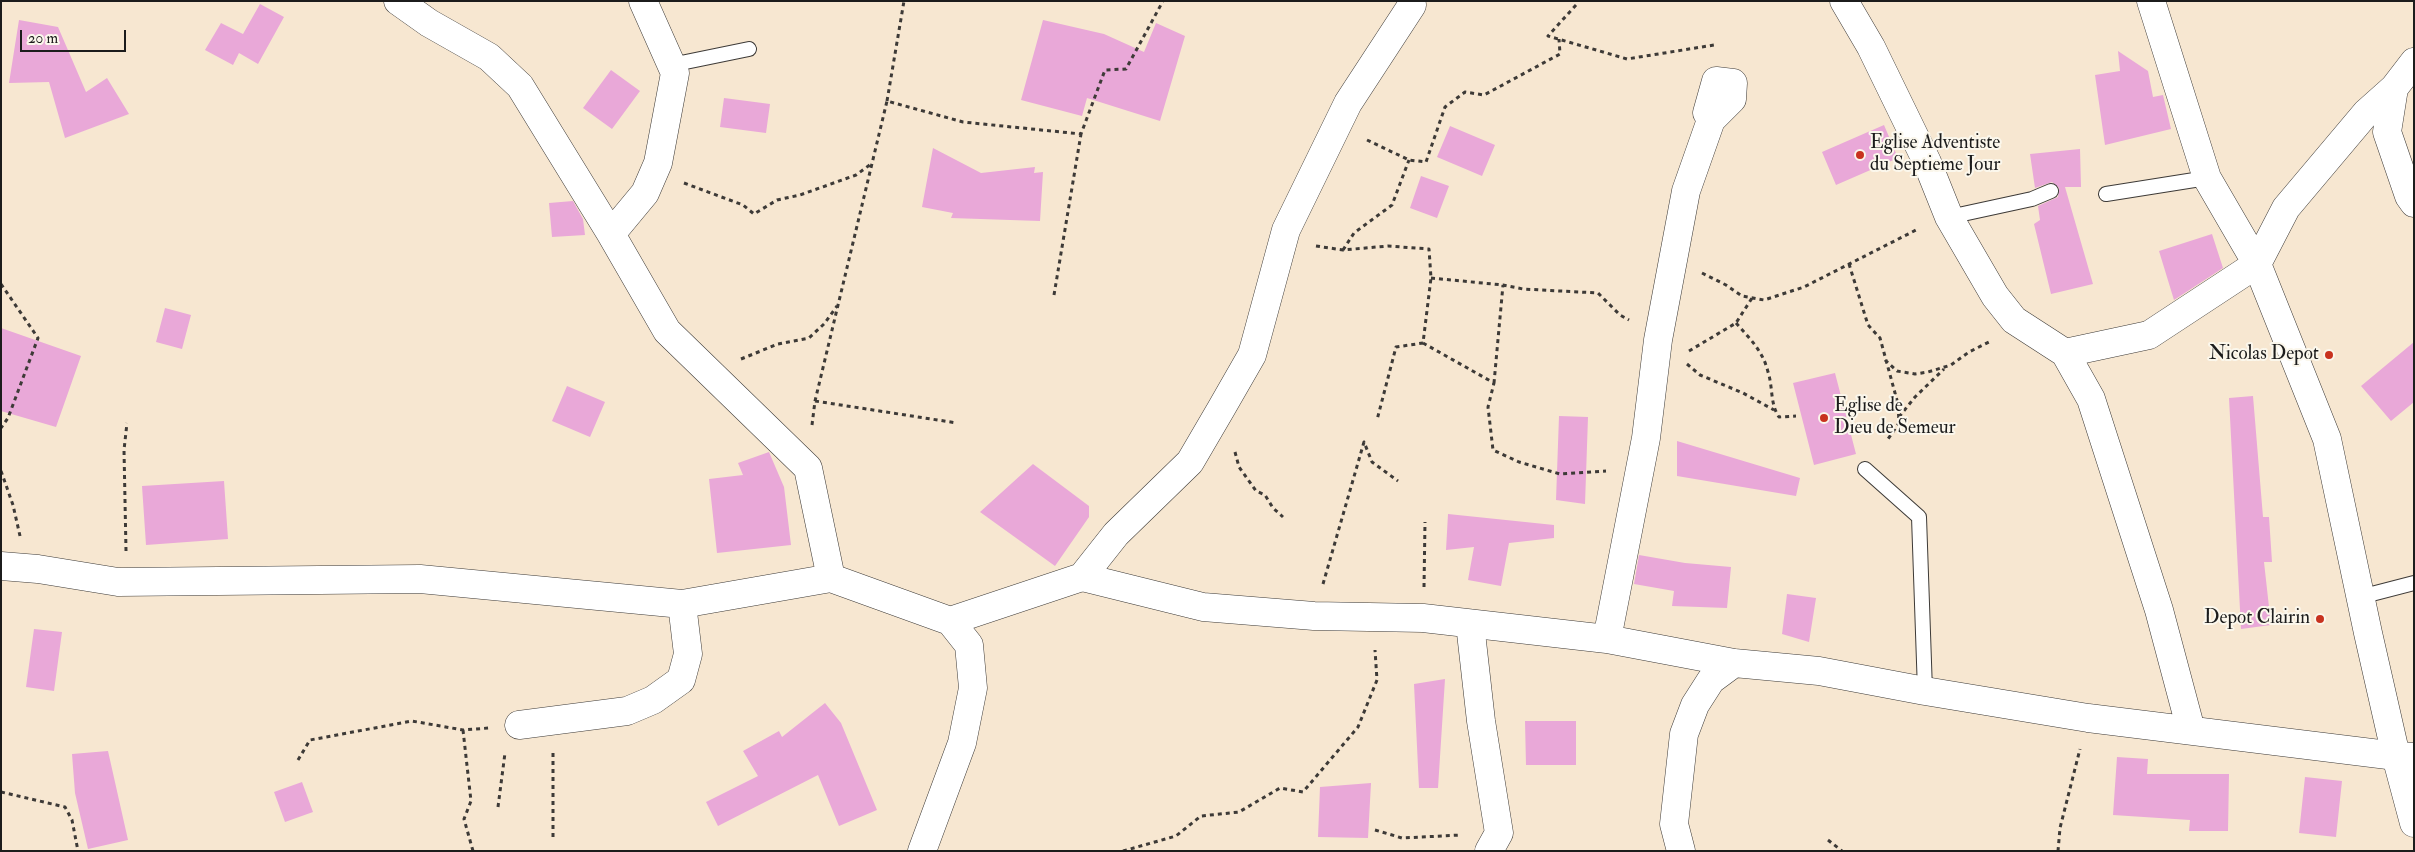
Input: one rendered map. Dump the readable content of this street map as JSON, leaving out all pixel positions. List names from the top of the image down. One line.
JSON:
{"places":["Eglise Adventiste du Septieme Jour","Nicolas Depot","Eglise de Dieu de Semeur","Depot Clairin"],"scale_bar":"20 m"}
